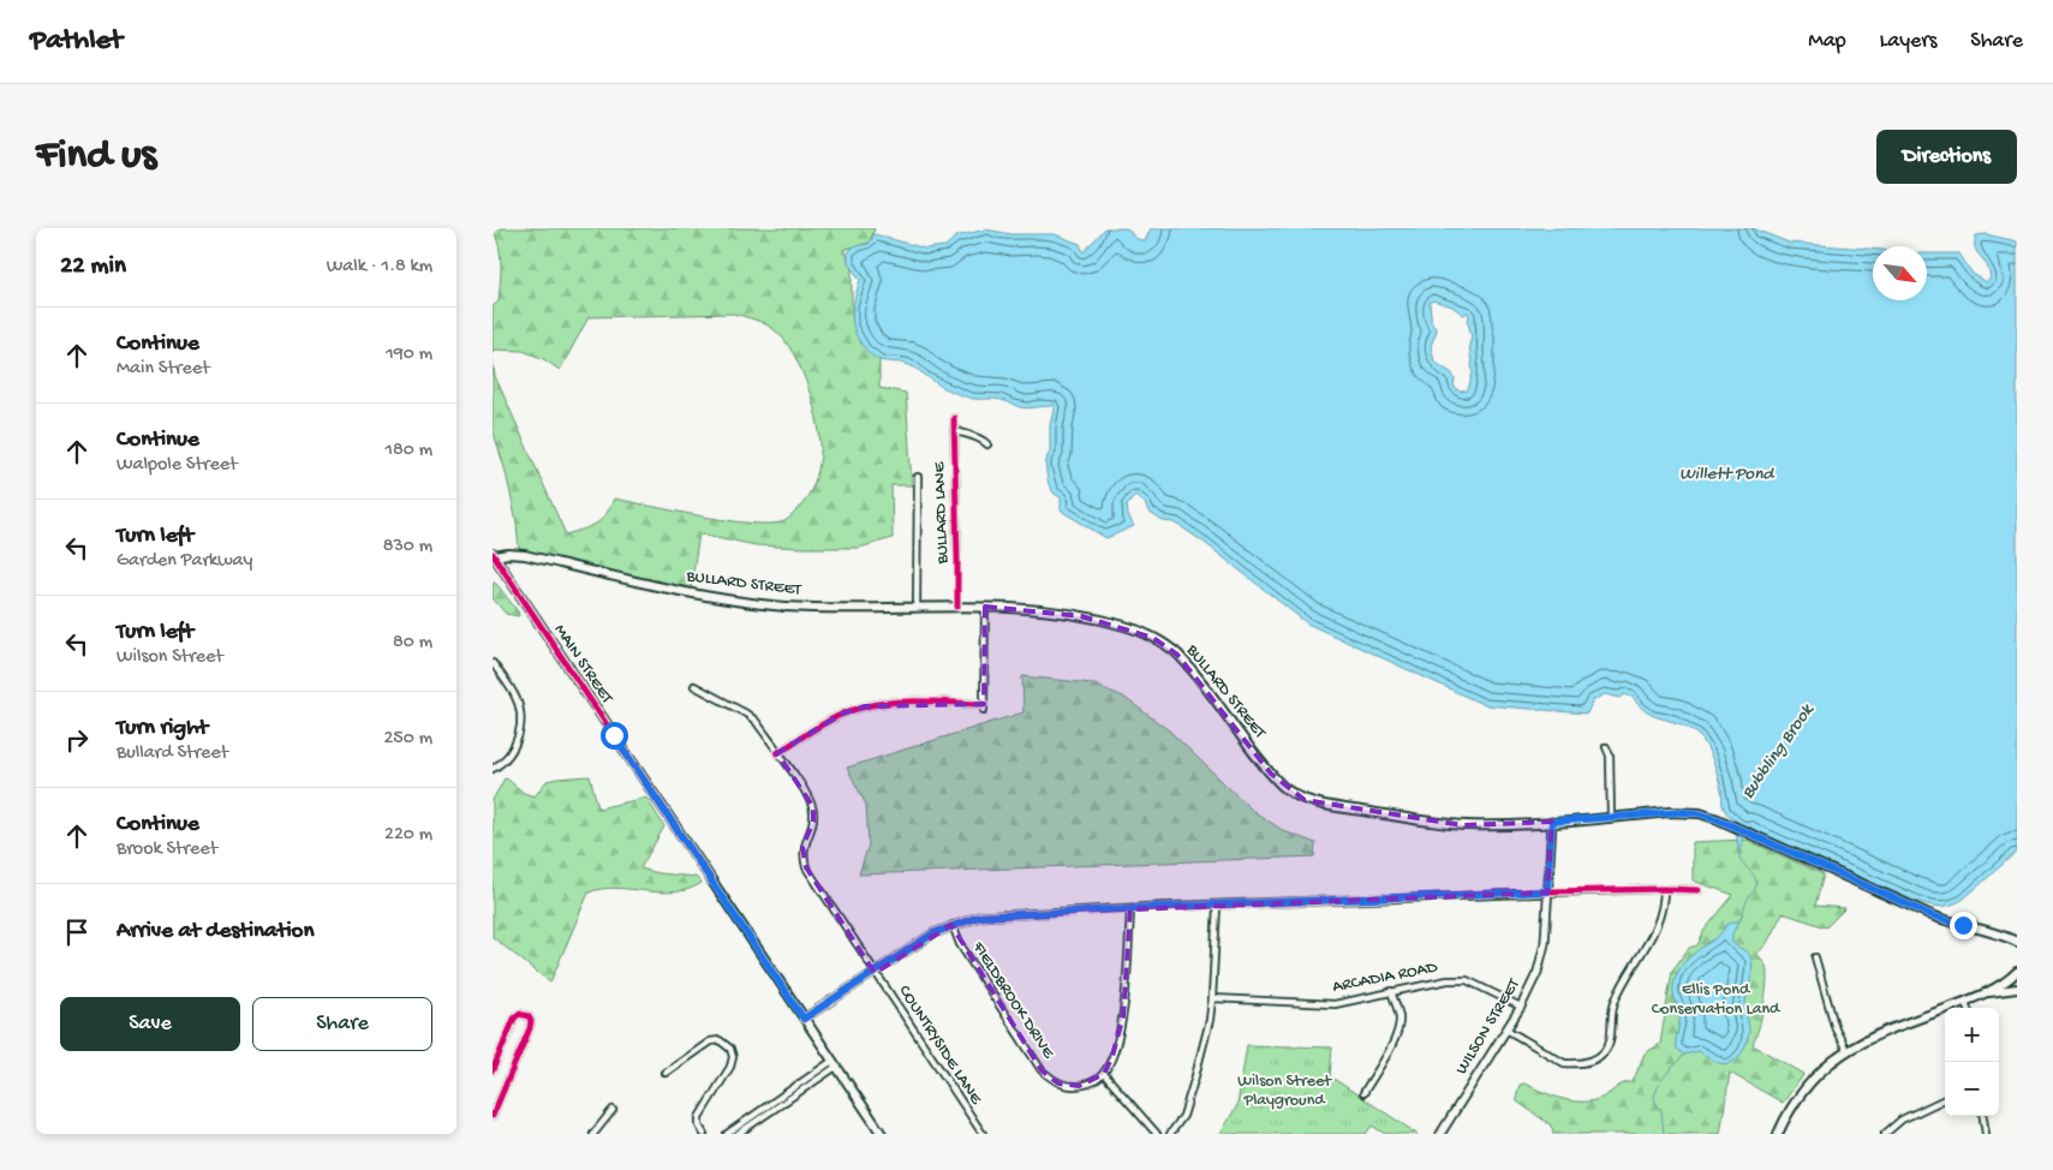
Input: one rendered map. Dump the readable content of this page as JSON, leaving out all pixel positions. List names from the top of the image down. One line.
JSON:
{"streets":{"main road":["BULLARD STREET","MAIN STREET"],"street":["BULLARD LANE","ARCADIA ROAD","FIELDBROOK DRIVE","WILSON STREET","COUNTRYSIDE LANE"]},"crossings":[["BULLARD LANE","BULLARD STREET"],["BULLARD STREET","MAIN STREET"],["BULLARD STREET","WILSON STREET"],["ARCADIA ROAD","WILSON STREET"]],"water":["Willett Pond","Bubbling Brook"],"parks":["Ellis Pond Conservation Land","Wilson Street Playground"],"north":"bottom right","page":{"header":"Pathlet","nav":["Map","Layers","Share"],"buttons":["Directions",["Save","Share"]],"title":"Find us","heading":["22 min","Walk · 1.8 km"],"list":[["Continue","Main Street","190 m"],["Continue","Walpole Street","180 m"],["Turn left","Garden Parkway","830 m"],["Turn left","Wilson Street","80 m"],["Turn right","Bullard Street","250 m"],["Continue","Brook Street","220 m"],"Arrive at destination"],"map_buttons":["+","−"]}}
